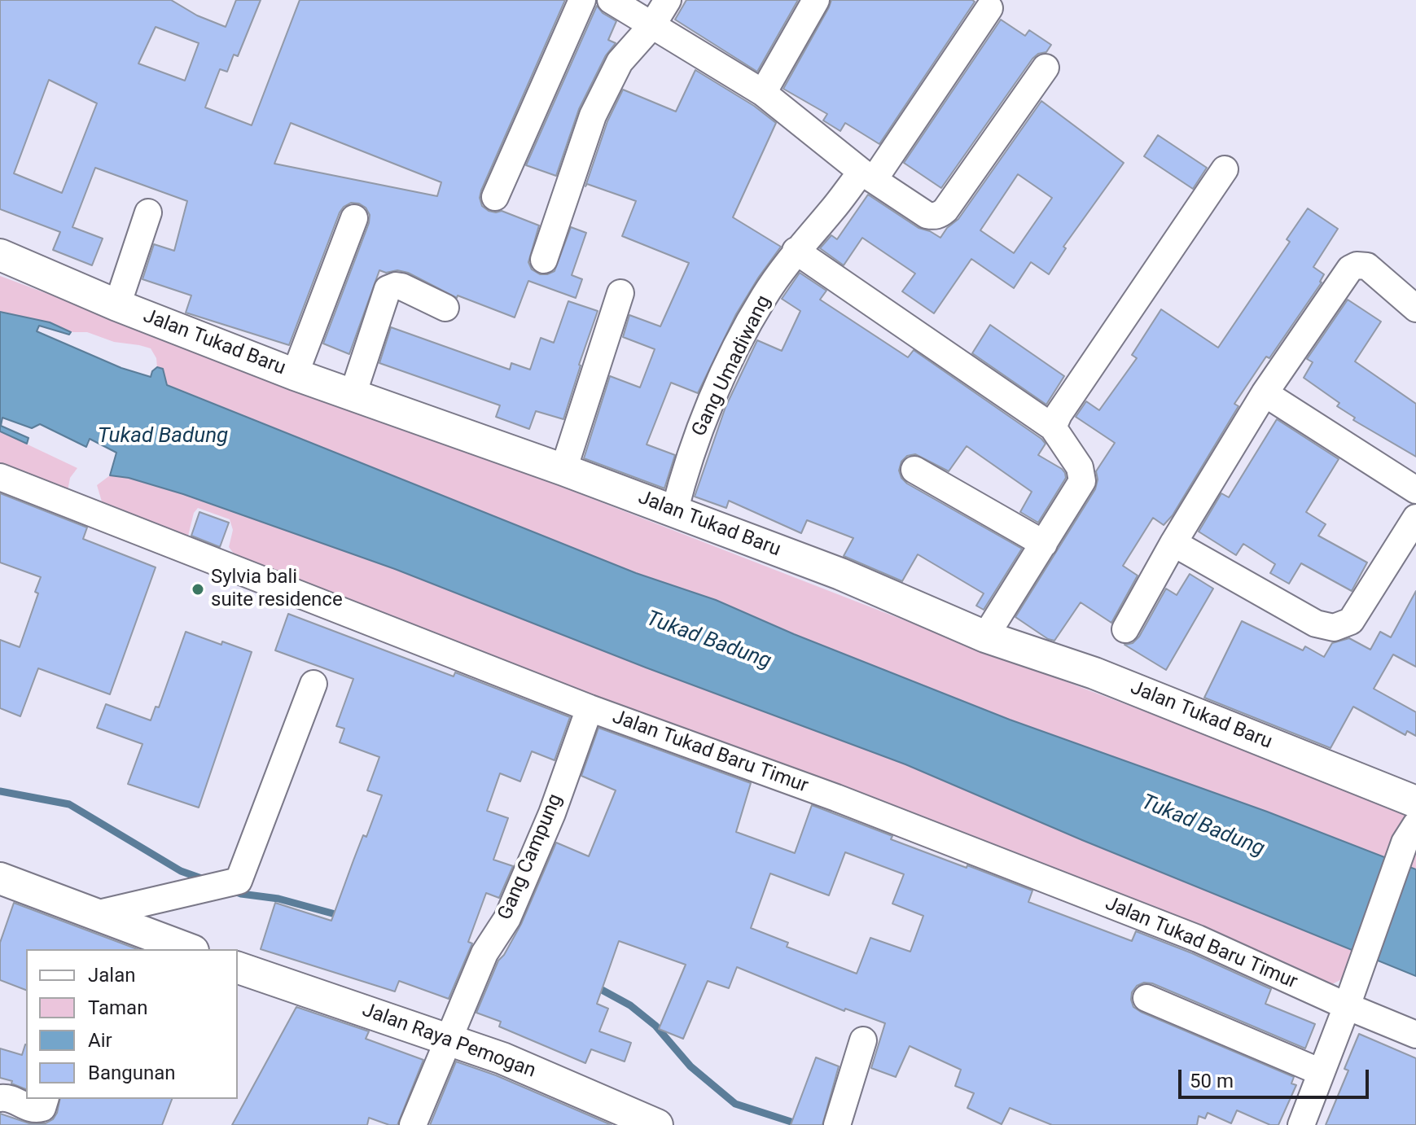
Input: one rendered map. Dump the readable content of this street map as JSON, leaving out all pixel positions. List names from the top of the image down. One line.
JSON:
{"streets":{"street":["Jalan Tukad Baru","Gang Umadiwang","Jalan Tukad Baru Timur","Gang Campung","Jalan Raya Pemogan"]},"crossings":[["Jalan Tukad Baru","Gang Umadiwang"],["Jalan Tukad Baru Timur","Gang Campung"],["Gang Campung","Jalan Raya Pemogan"]],"water":["Tukad Badung"],"places":["Sylvia bali suite residence"],"legend":["Jalan","Taman","Air","Bangunan"],"scale_bar":"50 m"}
